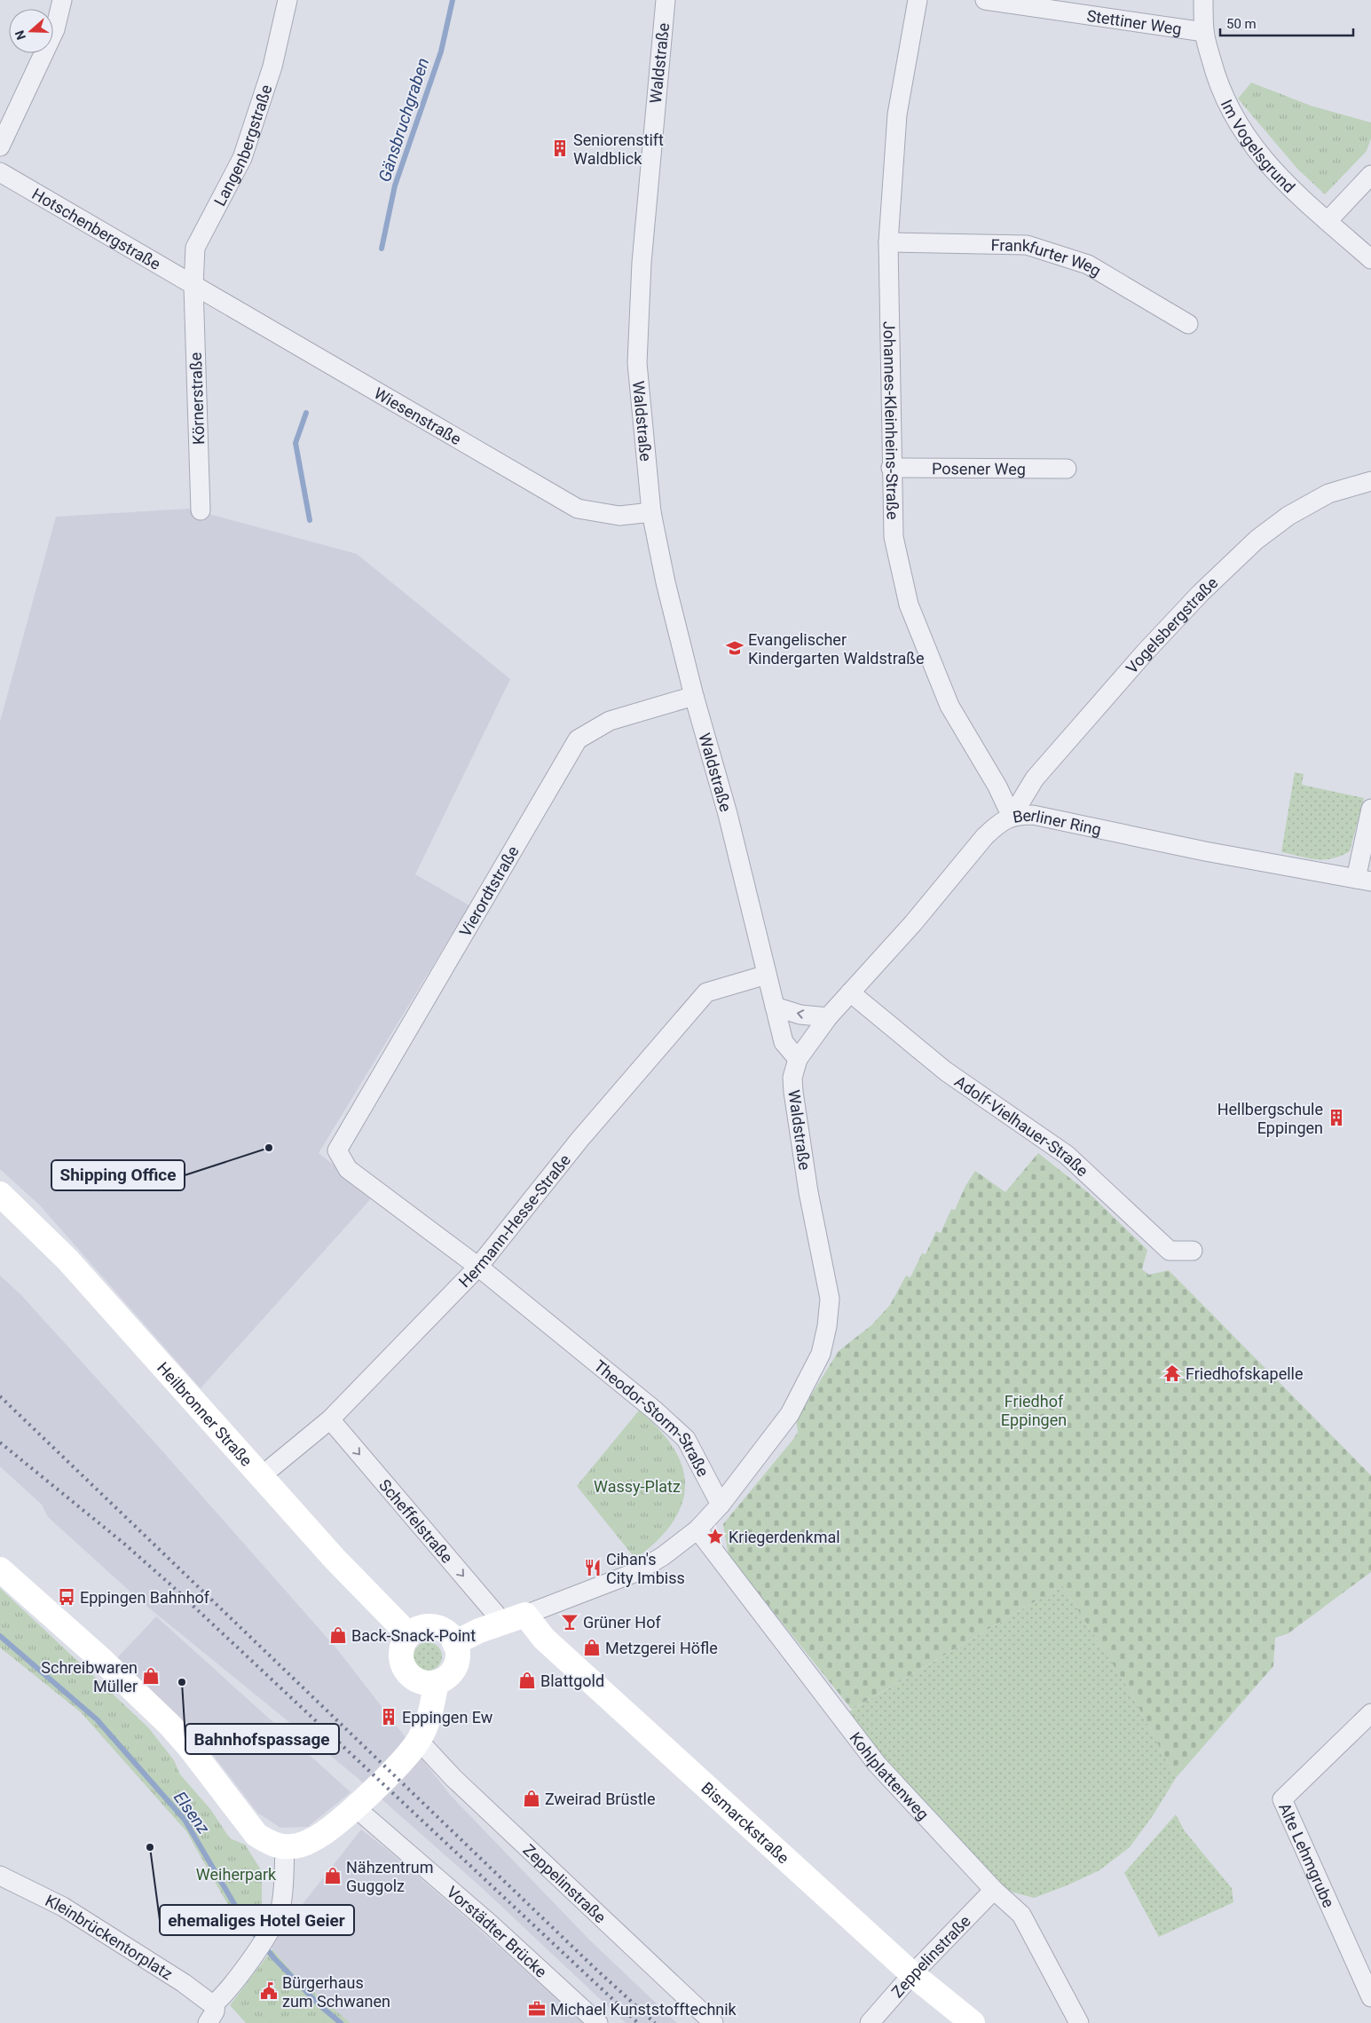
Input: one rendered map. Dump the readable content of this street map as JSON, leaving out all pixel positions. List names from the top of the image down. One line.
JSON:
{"streets":{"street":["Stettiner Weg","Waldstraße","Langenbergstraße","Im Vogelsgrund","Hotschenbergstraße","Frankfurter Weg","Körnerstraße","Wiesenstraße","Johannes-Kleinheins-Straße","Posener Weg","Vogelsbergstraße","Berliner Ring","Vierordtstraße","Adolf-Vielhauer-Straße","Hermann-Hesse-Straße","Heilbronner Straße","Theodor-Storm-Straße","Scheffelstraße","Kohlplattenweg","Bismarckstraße","Alte Lehmgrube","Zeppelinstraße","Vorstädter Brücke","Kleinbrückentorplatz"]},"crossings":[["Stettiner Weg","Im Vogelsgrund"],["Waldstraße","Wiesenstraße"],["Waldstraße","Berliner Ring"],["Waldstraße","Vierordtstraße"],["Waldstraße","Hermann-Hesse-Straße"],["Waldstraße","Theodor-Storm-Straße"],["Langenbergstraße","Hotschenbergstraße"],["Langenbergstraße","Körnerstraße"],["Langenbergstraße","Wiesenstraße"],["Hotschenbergstraße","Körnerstraße"],["Hotschenbergstraße","Wiesenstraße"],["Frankfurter Weg","Johannes-Kleinheins-Straße"],["Körnerstraße","Wiesenstraße"],["Johannes-Kleinheins-Straße","Posener Weg"],["Johannes-Kleinheins-Straße","Vogelsbergstraße"],["Johannes-Kleinheins-Straße","Berliner Ring"],["Vogelsbergstraße","Berliner Ring"],["Berliner Ring","Adolf-Vielhauer-Straße"],["Vierordtstraße","Theodor-Storm-Straße"],["Hermann-Hesse-Straße","Heilbronner Straße"],["Hermann-Hesse-Straße","Theodor-Storm-Straße"],["Hermann-Hesse-Straße","Scheffelstraße"],["Kohlplattenweg","Zeppelinstraße"],["Bismarckstraße","Zeppelinstraße"]],"one_way":["Scheffelstraße"],"water":["Gänsbruchgraben","Elsenz"],"parks":["Friedhof Eppingen","Wassy-Platz","Weiherpark"],"places":{"building":["Seniorenstift Waldblick","Hellbergschule Eppingen","Eppingen Ew"],"school or university":["Evangelischer Kindergarten Waldstraße"],"other":["Shipping Office","Bahnhofspassage","ehemaliges Hotel Geier"],"temple":["Friedhofskapelle"],"place":["Kriegerdenkmal"],"restaurant":["Cihan's City Imbiss"],"bus stop":["Eppingen Bahnhof"],"bar":["Grüner Hof"],"shop":["Back-Snack-Point","Metzgerei Höfle","Schreibwaren Müller","Blattgold","Zweirad Brüstle","Nähzentrum Guggolz"],"public building":["Bürgerhaus zum Schwanen"],"office":["Michael Kunststofftechnik"]},"scale_bar":"50 m","north":"left"}
